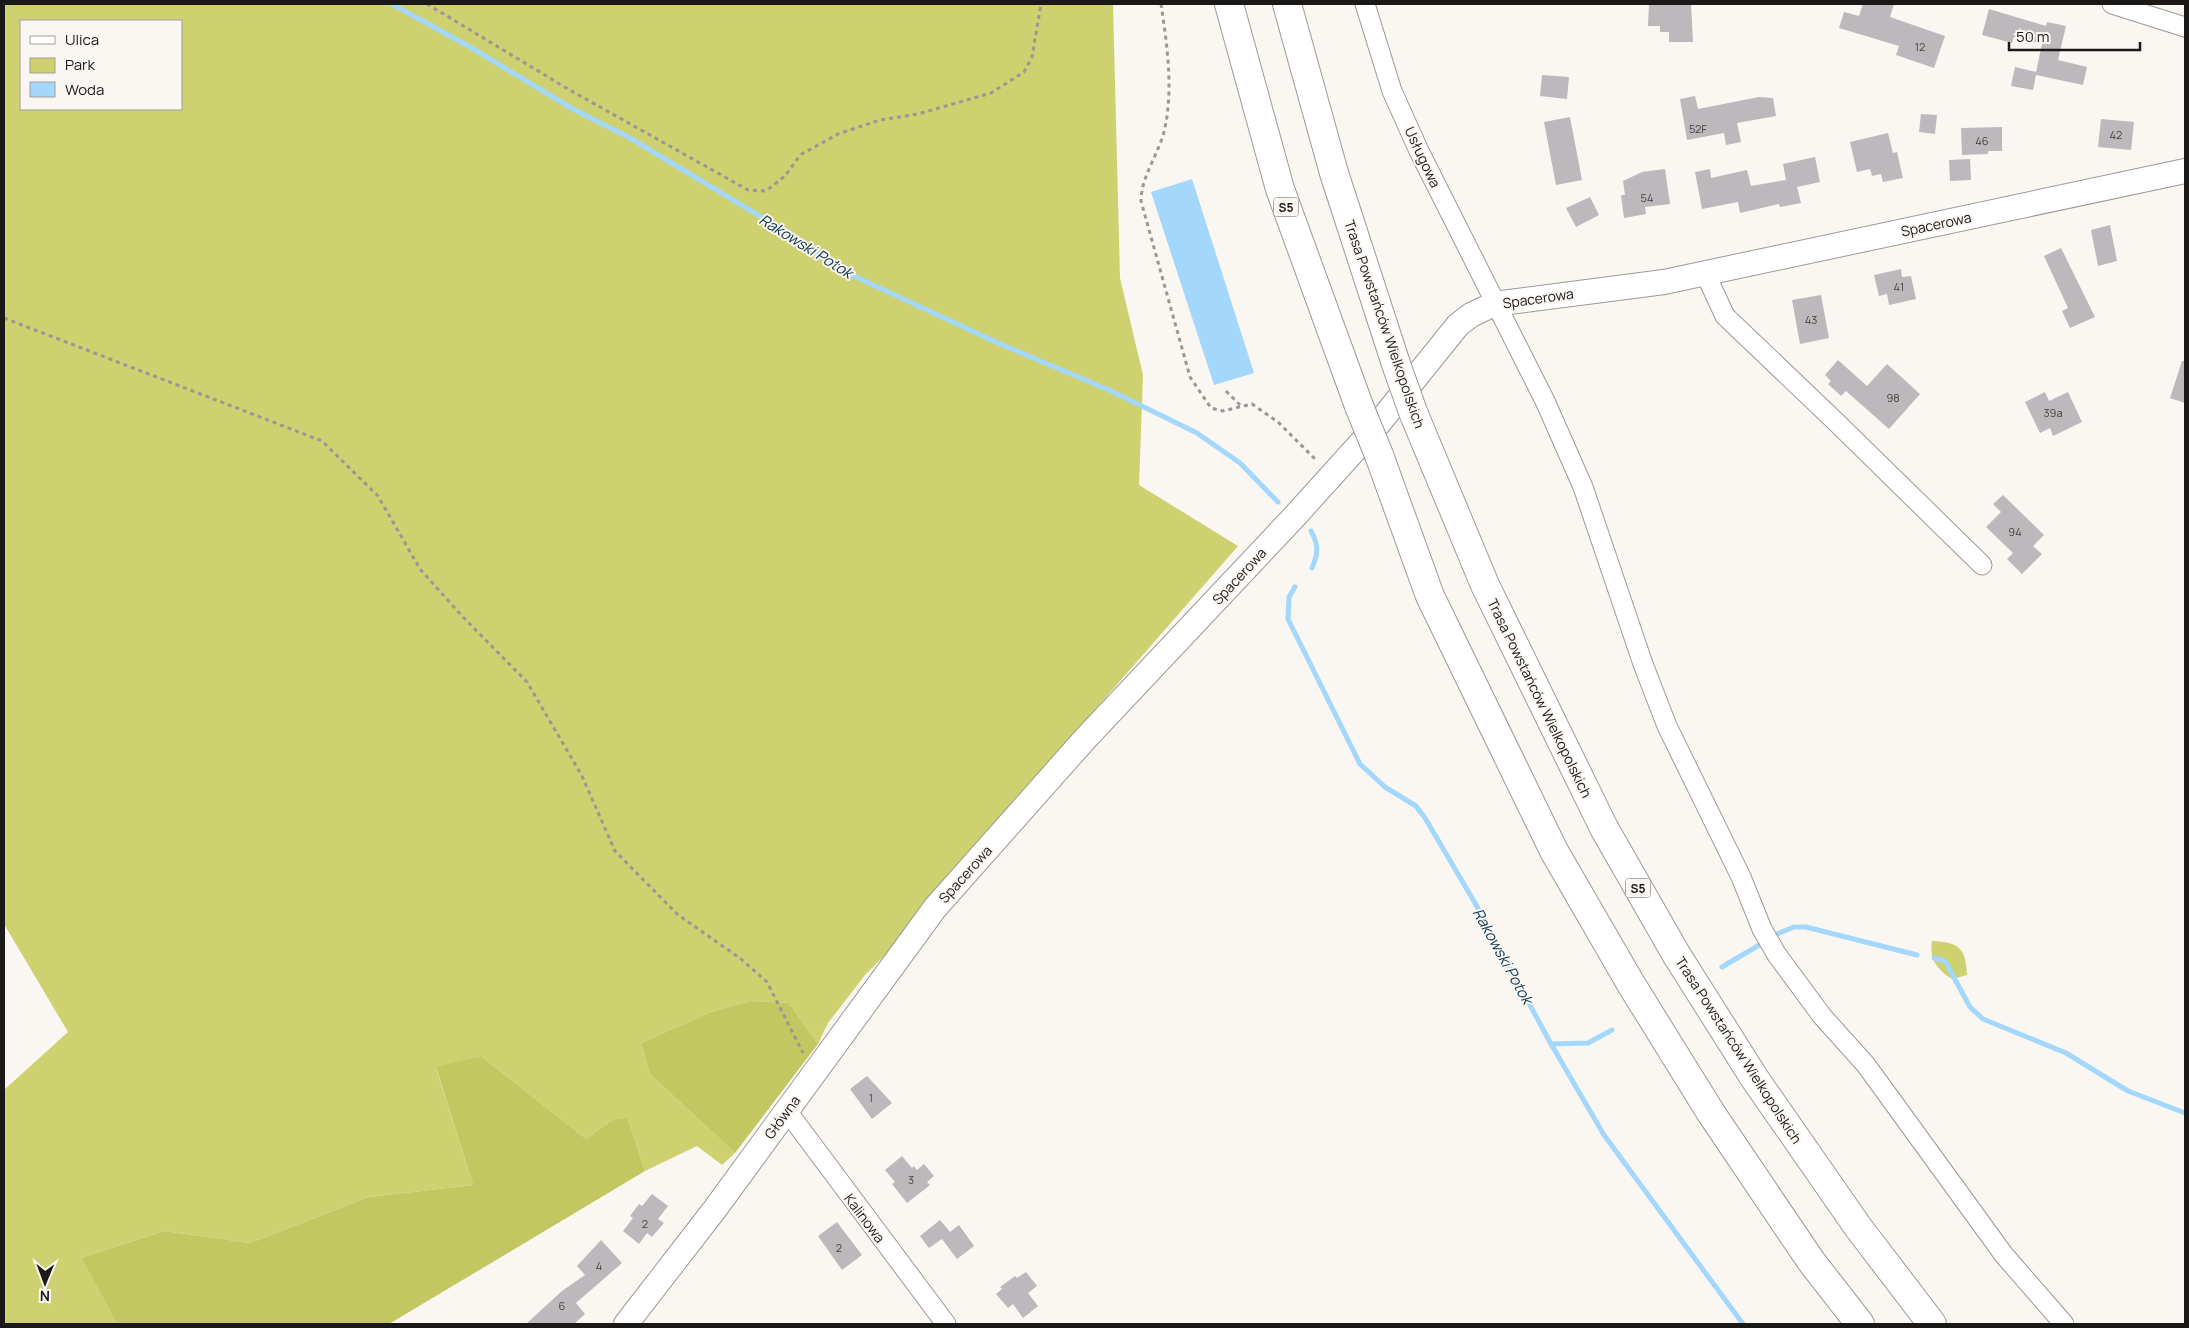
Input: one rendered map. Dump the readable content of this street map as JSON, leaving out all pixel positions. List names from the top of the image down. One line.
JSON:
{"streets":{"highway":["S5","Trasa Powstańców Wielkopolskich"],"street":["Usługowa","Spacerowa","Główna","Kalinowa"]},"crossings":[["Usługowa","Spacerowa"],["Spacerowa","Główna"],["Główna","Kalinowa"]],"water":["Rakowski Potok"],"house_numbers":["12","52F","42","46","54","41","43","98","39a","94","1","3","2","2","4","6"],"legend":["Ulica","Park","Woda"],"scale_bar":"50 m","north":"bottom"}
